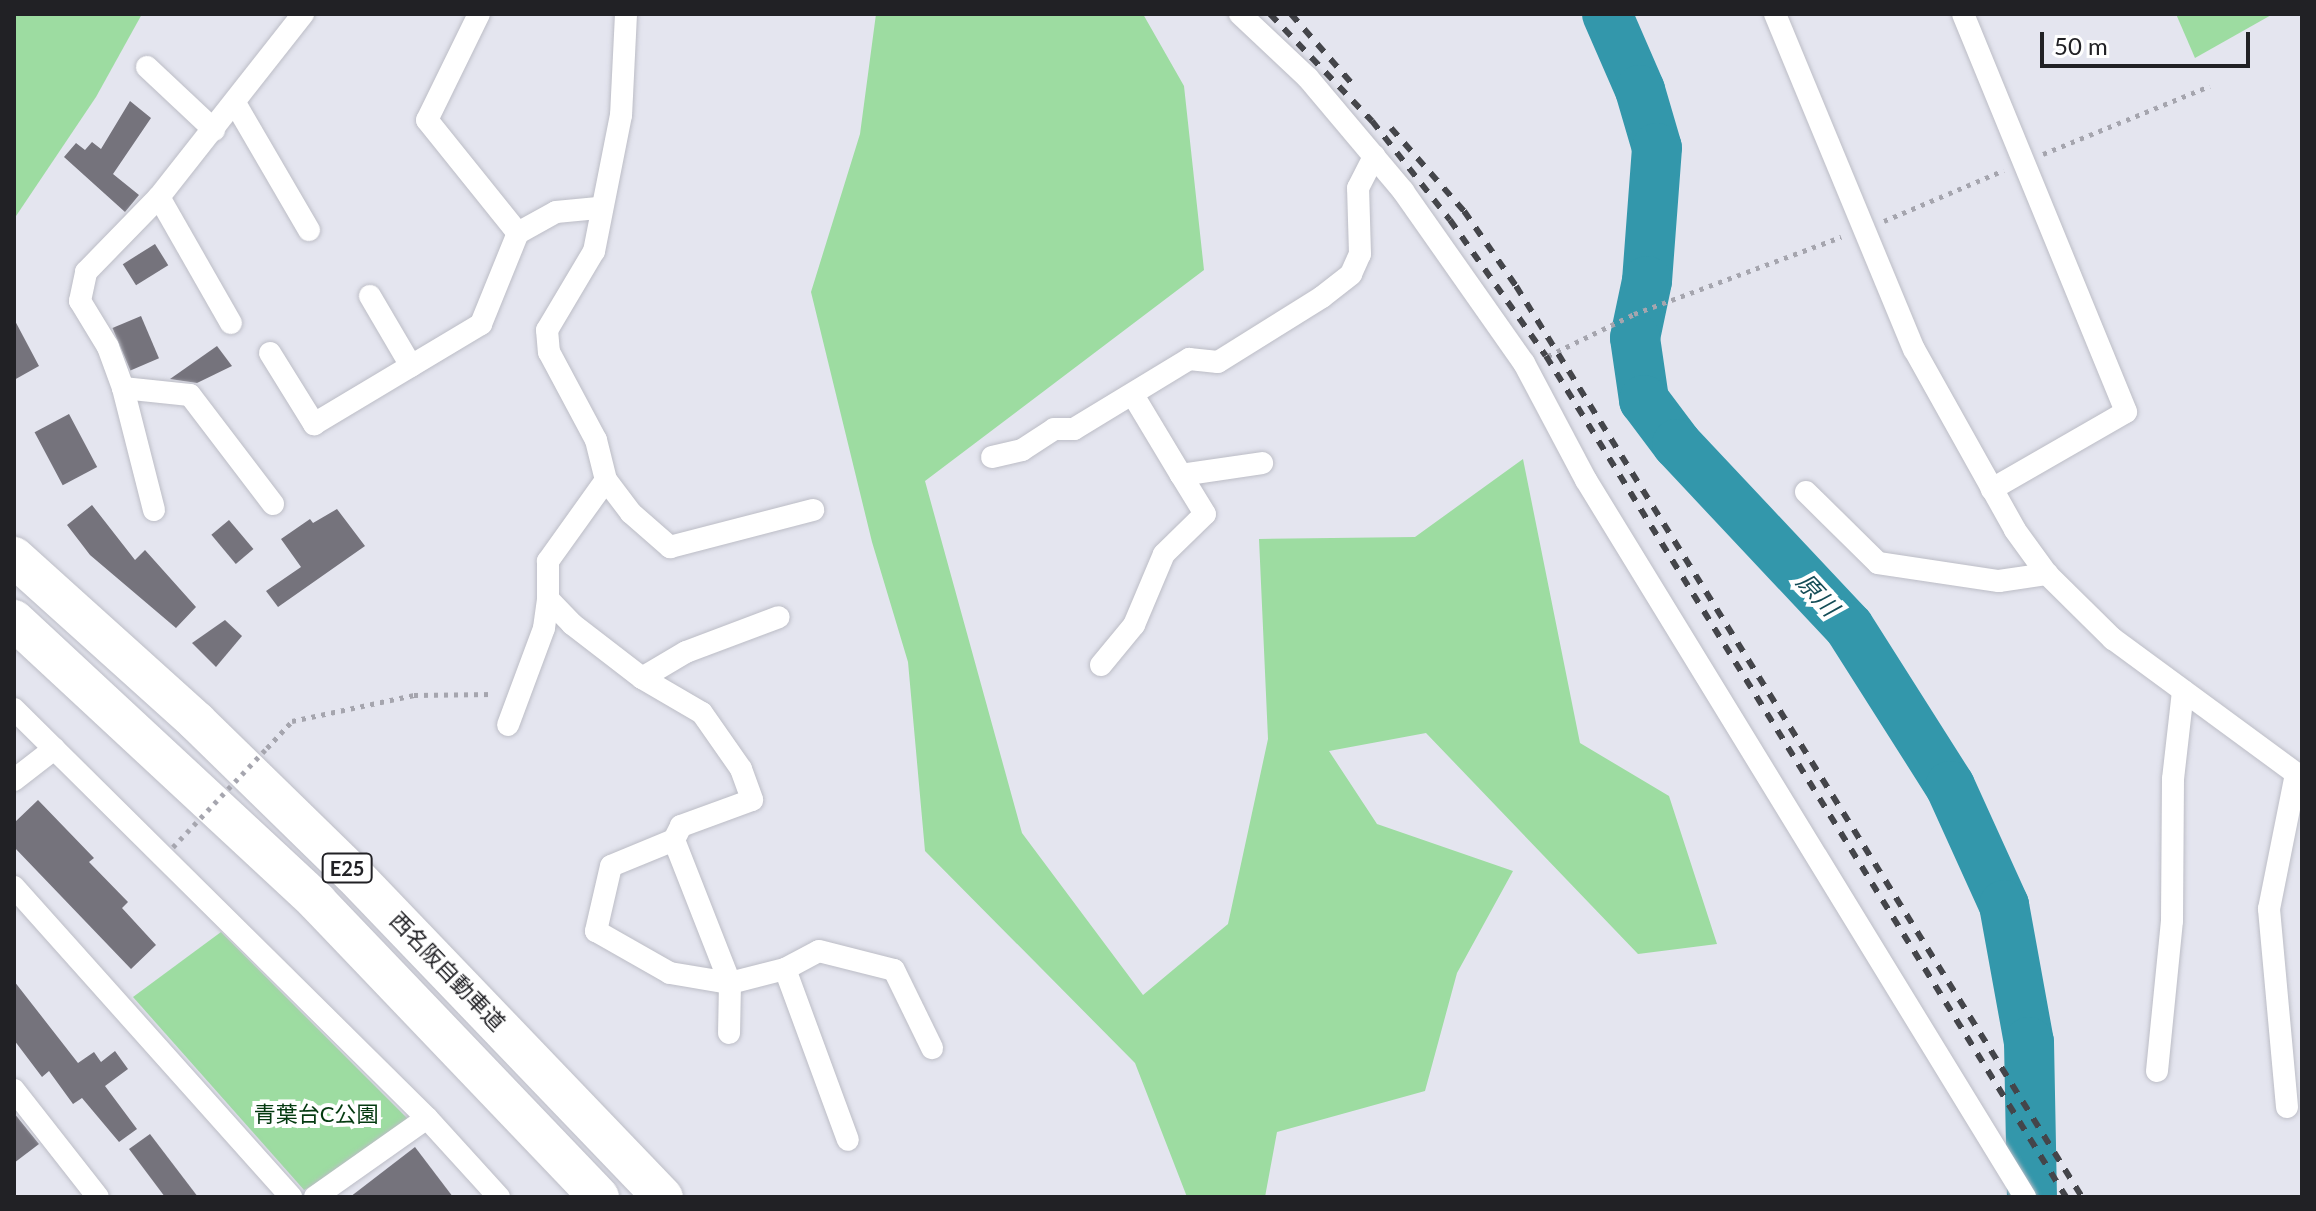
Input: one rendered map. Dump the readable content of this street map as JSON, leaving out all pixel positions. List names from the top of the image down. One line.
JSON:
{"streets":{"highway":["E25","西名阪自動車道"]},"water":["原川"],"parks":["青葉台C公園"],"scale_bar":"50 m"}
